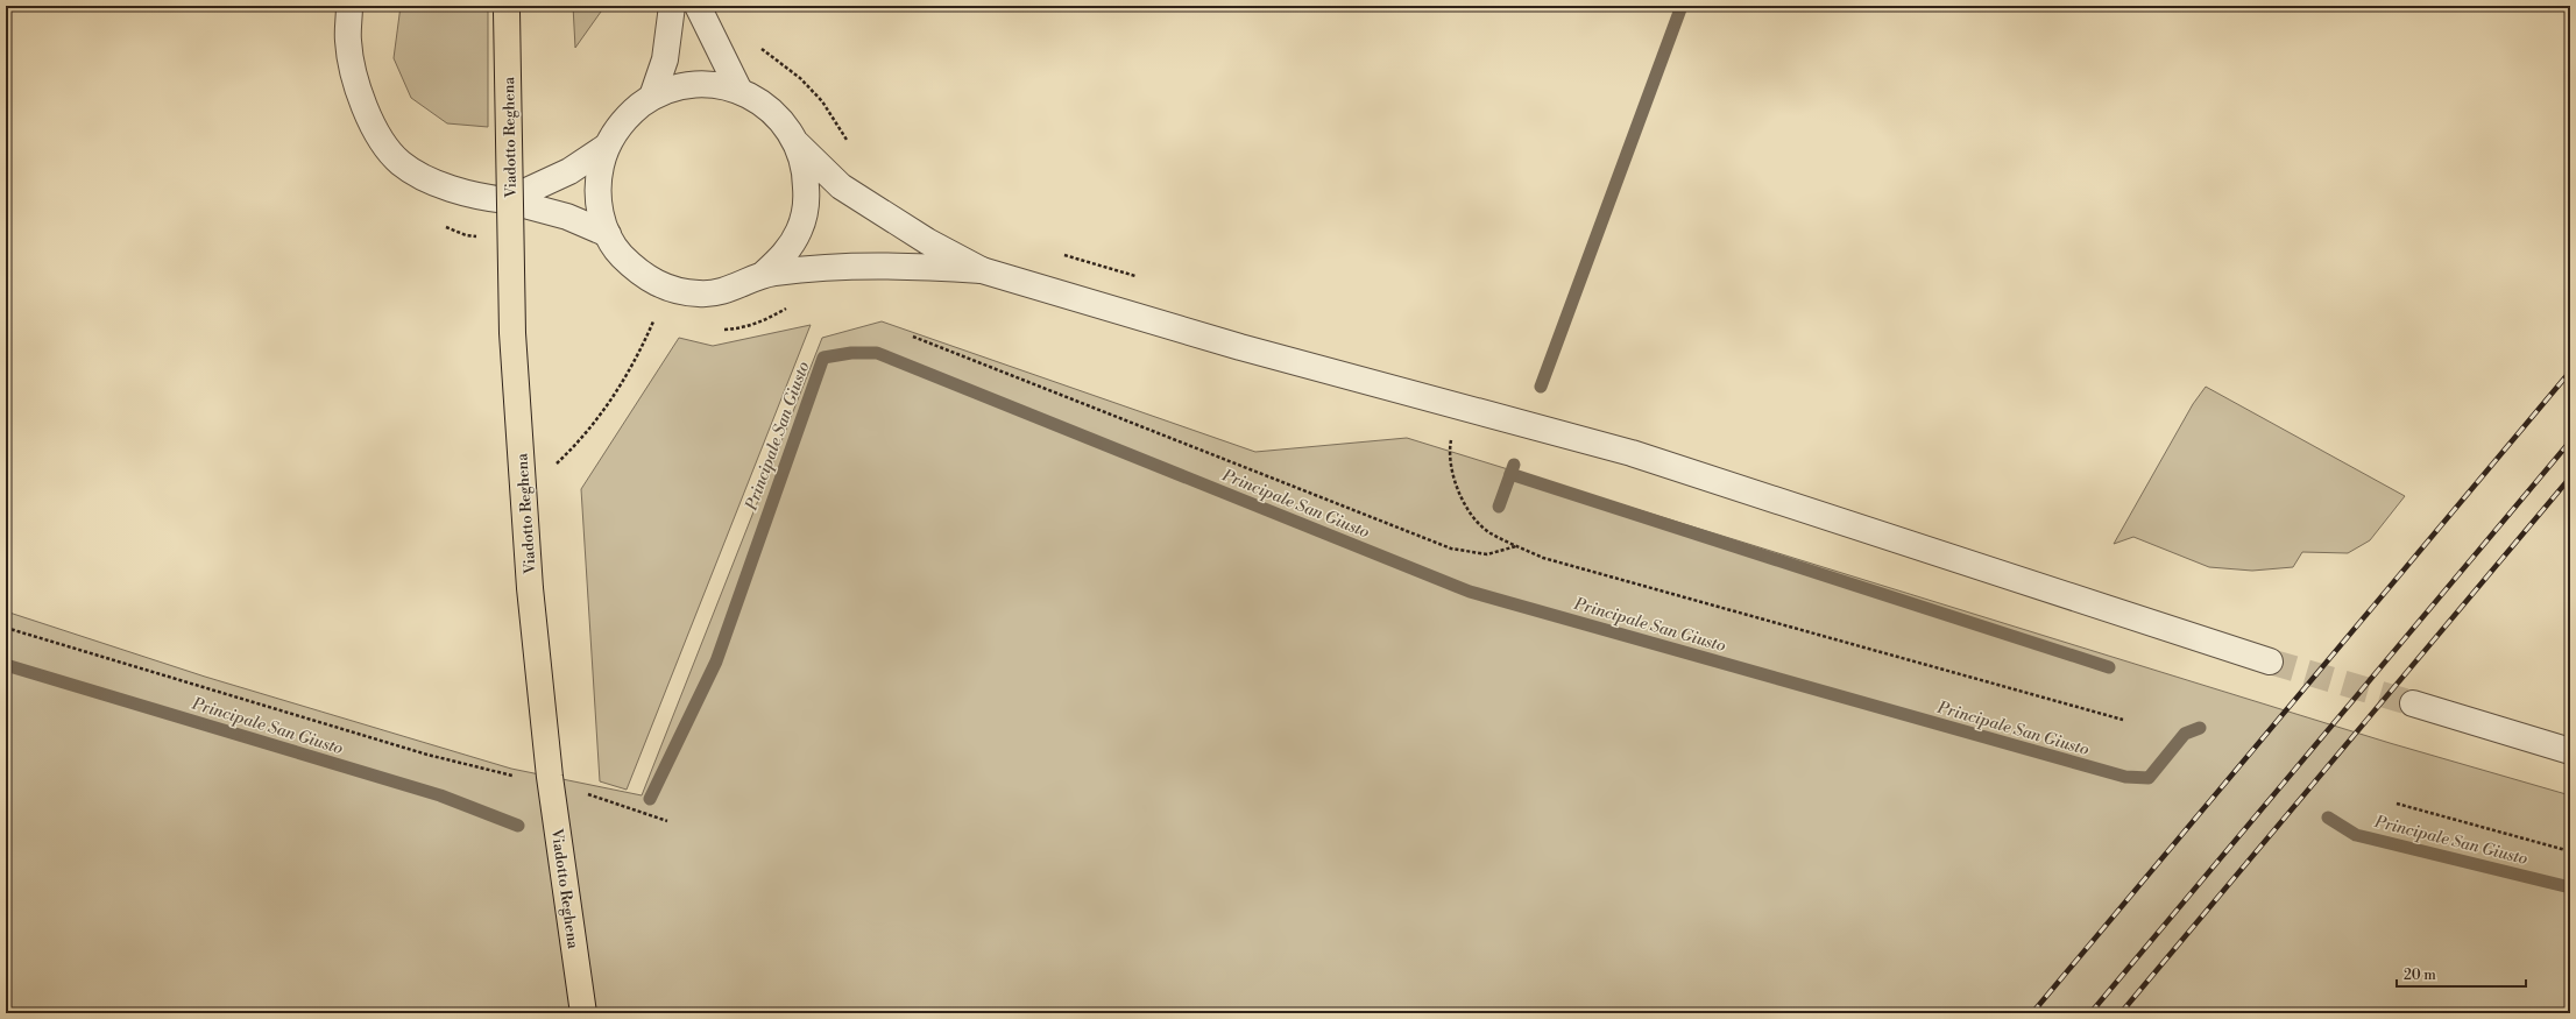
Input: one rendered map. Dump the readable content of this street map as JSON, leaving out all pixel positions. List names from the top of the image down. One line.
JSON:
{"streets":{"highway":["Viadotto Reghena"]},"water":["Principale San Giusto"],"scale_bar":"20 m"}
